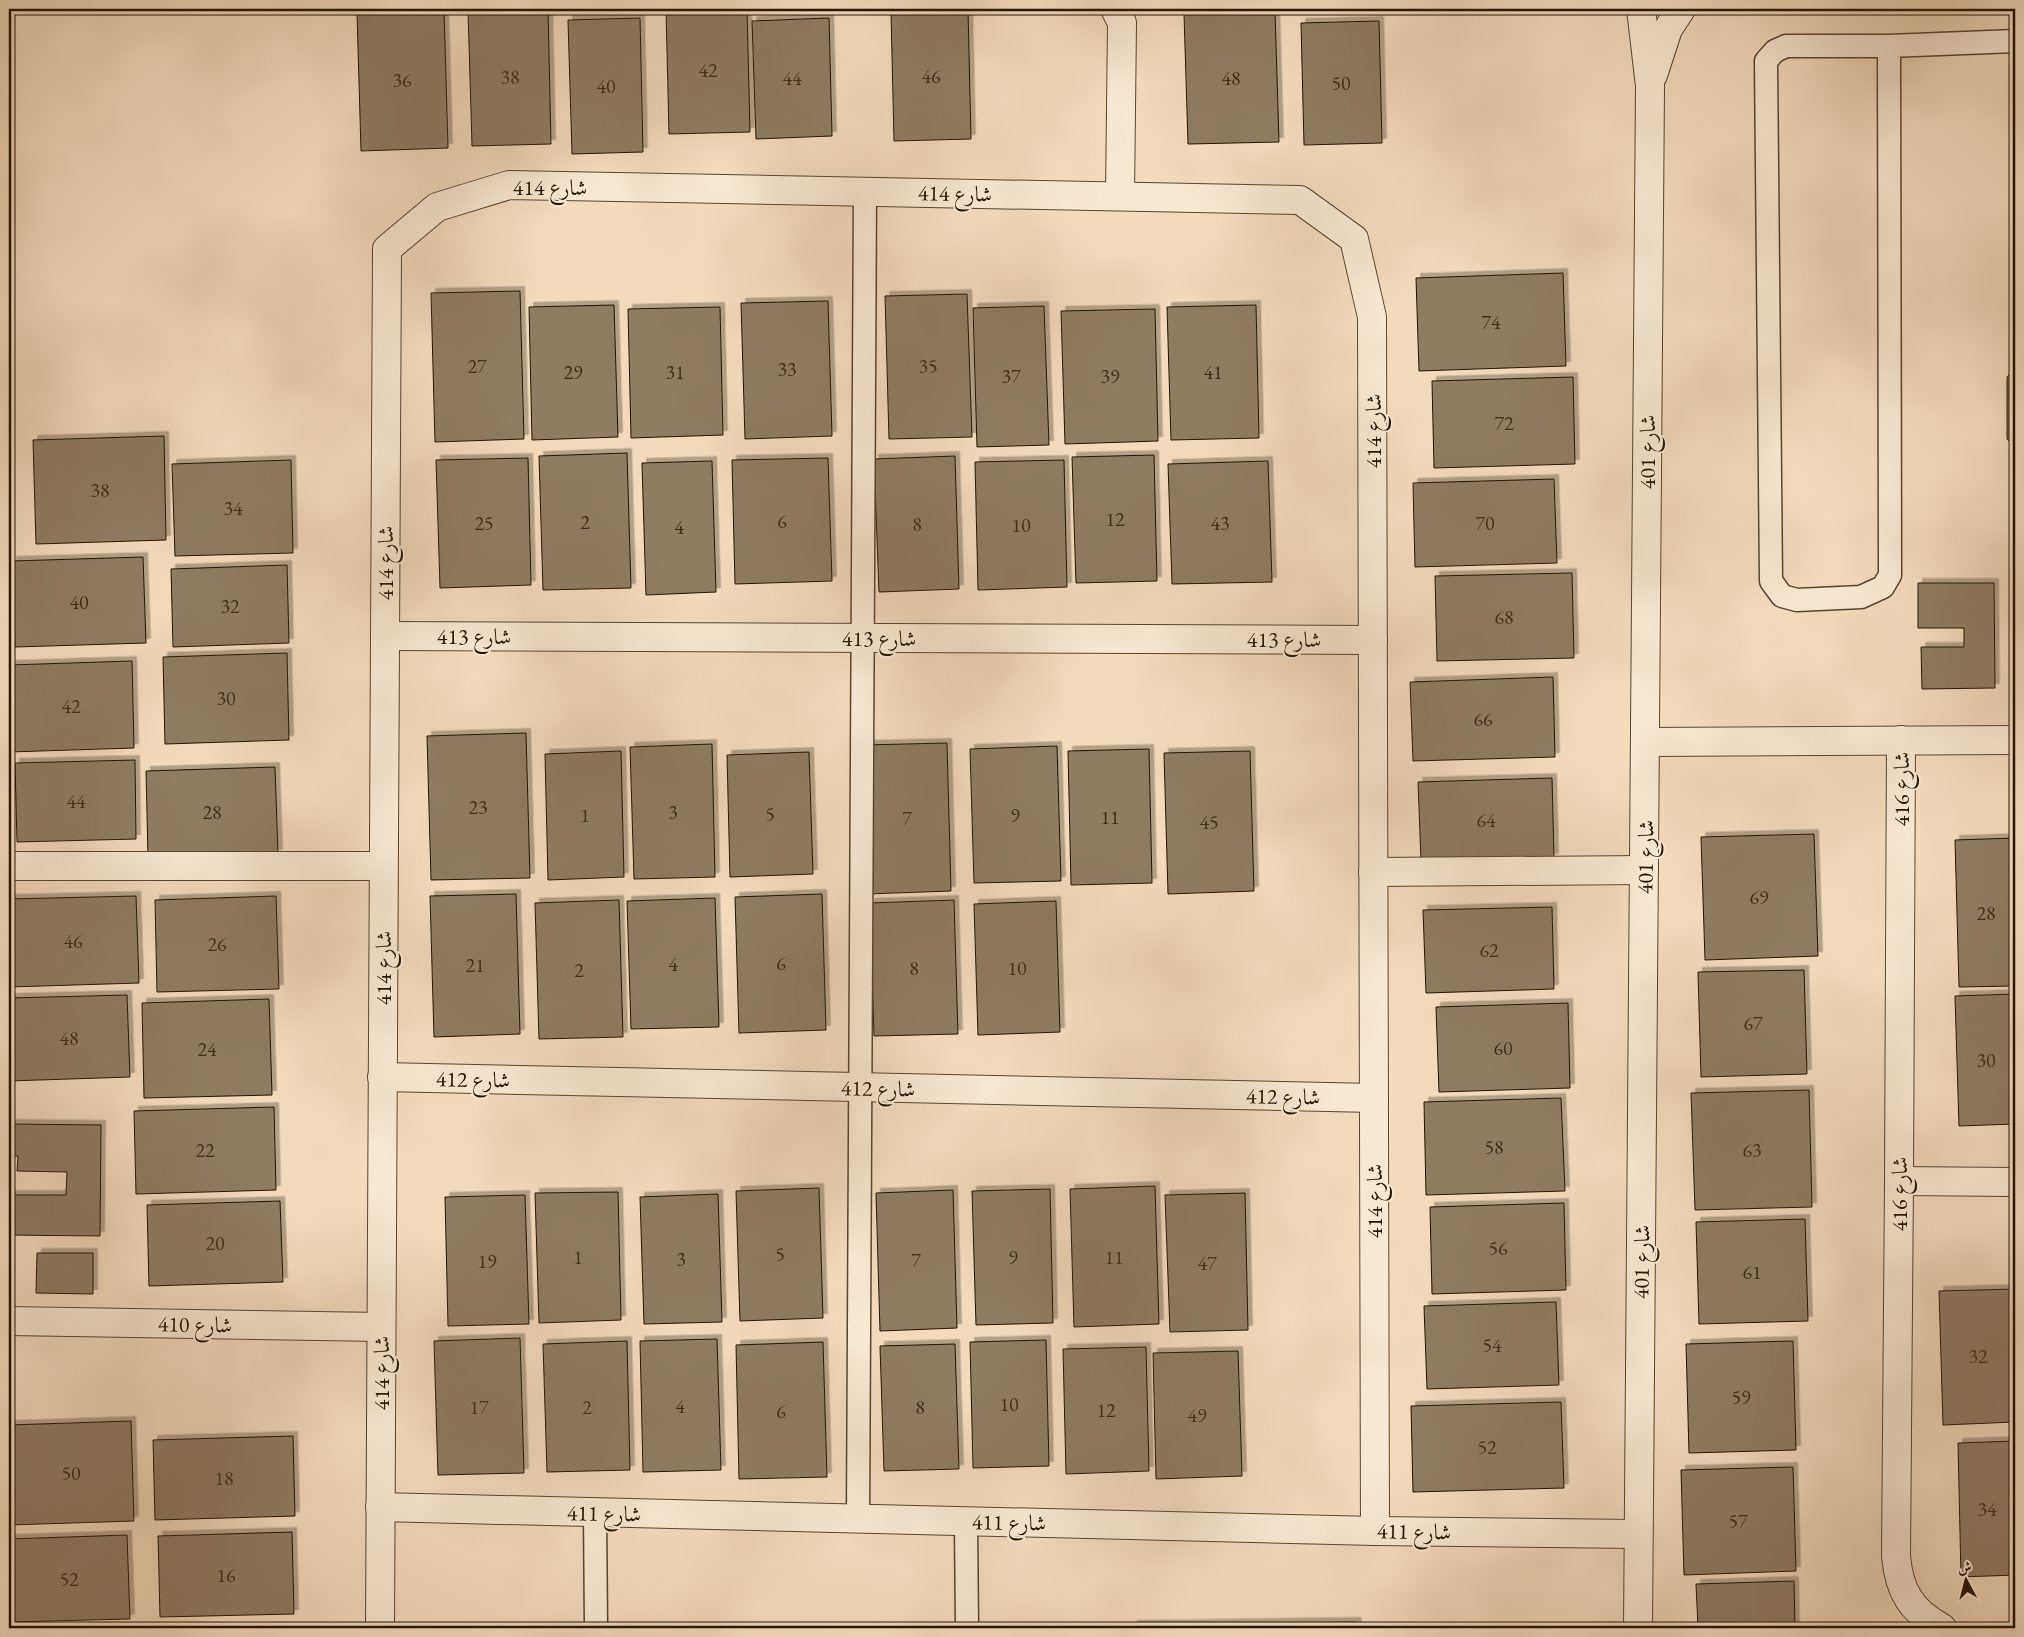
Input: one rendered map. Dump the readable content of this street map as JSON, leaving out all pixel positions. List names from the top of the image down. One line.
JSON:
{"streets":{"street":["شارع 414","شارع 401","شارع 413","شارع 416","شارع 412","شارع 410","شارع 411"]},"crossings":[["شارع 414","شارع 413"],["شارع 414","شارع 412"],["شارع 414","شارع 410"],["شارع 414","شارع 411"],["شارع 401","شارع 416"],["شارع 401","شارع 411"]],"house_numbers":["42","46","38","44","48","36","50","40","74","27","35","33","29","31","41","37","39","72","38","34","12","6","2","25","43","70","8","10","4","40","32","68","30","42","66","44","23","28","3","5","1","9","11","7","64","45","69","28","46","26","62","6","4","21","8","10","2","67","48","60","24","30","58","22","63","20","56","5","1","9","11","3","7","19","47","61","54","32","59","10","4","17","2","8","12","6","49","52","50","18","34","57","16","52"],"north":"top"}
